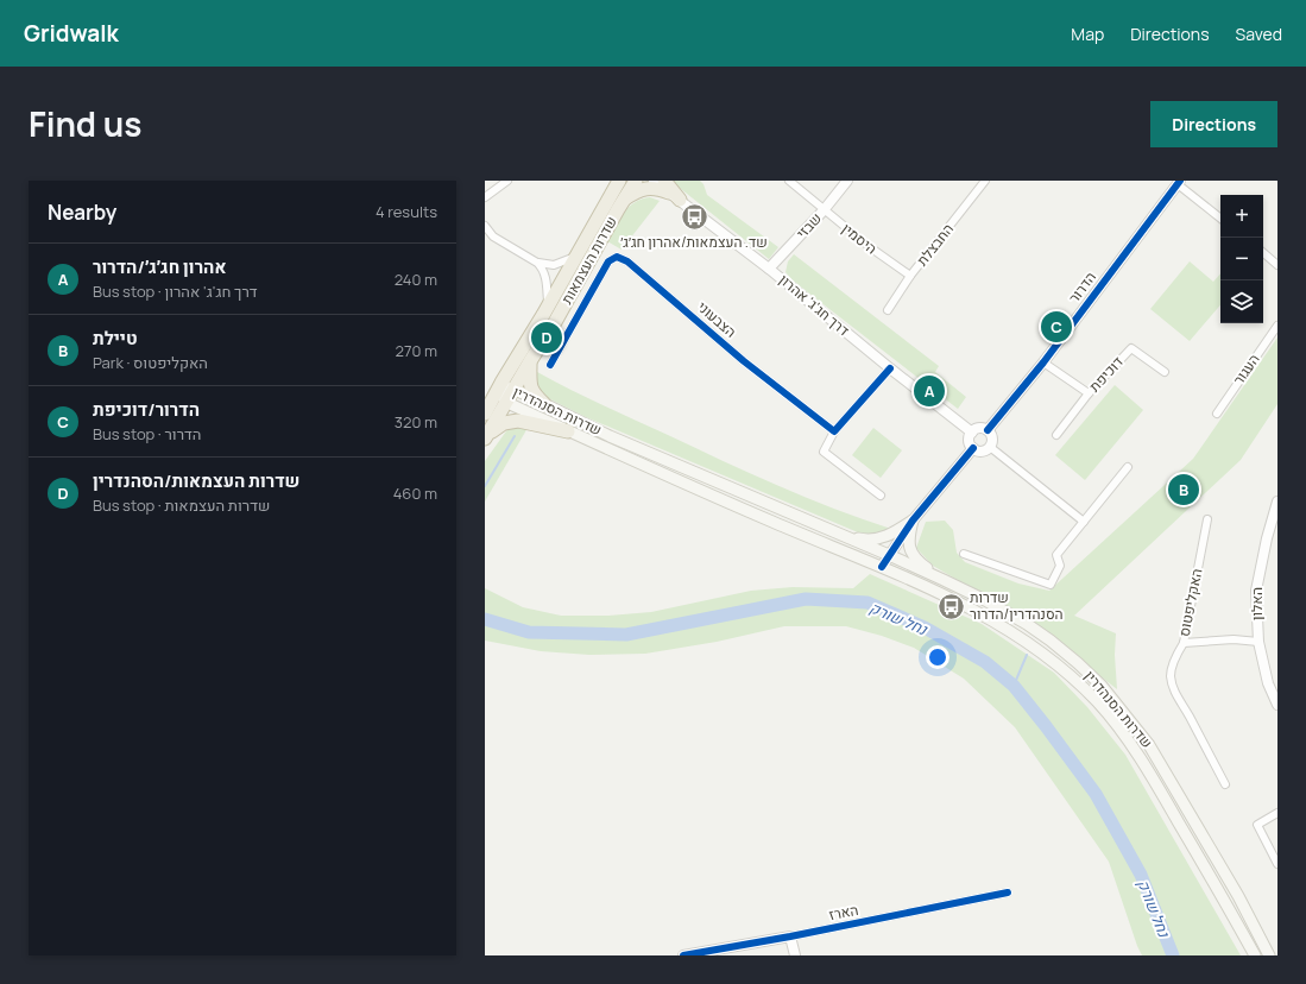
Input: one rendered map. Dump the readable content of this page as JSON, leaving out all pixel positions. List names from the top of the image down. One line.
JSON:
{"streets":{"highway":["שדרות העצמאות"],"main road":["שדרות הסנהדרין"],"street":["שבזי","היסמין","החבצלת","הדרור","דרך חג'ג' אהרון","הצבעוני","העגור","דוכיפת","האקליפטוס","האלון","הארז"]},"crossings":[["שבזי","היסמין"],["שבזי","דרך חג'ג' אהרון"],["היסמין","החבצלת"],["שדרות העצמאות","שדרות הסנהדרין"],["הדרור","דרך חג'ג' אהרון"]],"water":["נחל שורק"],"places":{"bus stop":["שד. העצמאות/אהרון חג׳ג׳","שדרות הסנהדרין/הדרור"]},"page":{"header":"Gridwalk","nav":["Map","Directions","Saved"],"title":"Find us","buttons":"Directions","heading":["Nearby","4 results"],"map_buttons":["+","−"],"list":[{"mark":"A","name":"אהרון חג׳ג׳/הדרור","note":"Bus stop · דרך חג'ג' אהרון","value":"240 m"},{"mark":"B","name":"טיילת","note":"Park · האקליפטוס","value":"270 m"},{"mark":"C","name":"הדרור/דוכיפת","note":"Bus stop · הדרור","value":"320 m"},{"mark":"D","name":"שדרות העצמאות/הסהנדרין","note":"Bus stop · שדרות העצמאות","value":"460 m"}],"pins":["C","D","A","B"]}}
